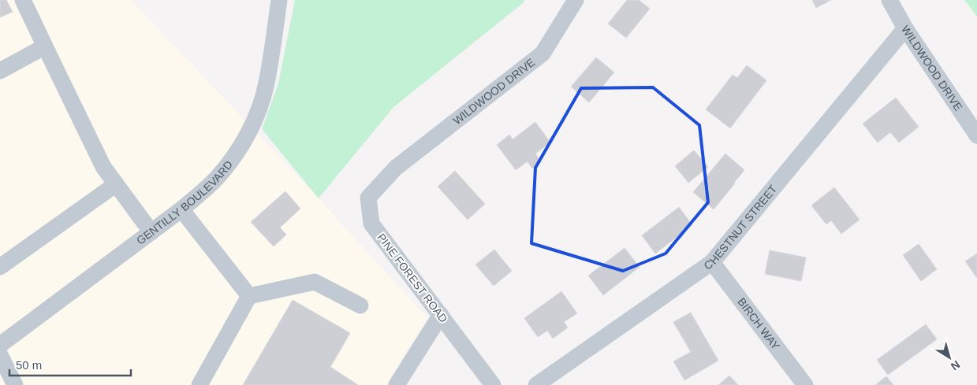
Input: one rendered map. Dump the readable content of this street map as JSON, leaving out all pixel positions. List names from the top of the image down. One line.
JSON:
{"streets":{"street":["WILDWOOD DRIVE","GENTILLY BOULEVARD","CHESTNUT STREET","PINE FOREST ROAD","BIRCH WAY"]},"crossings":[["WILDWOOD DRIVE","CHESTNUT STREET"],["WILDWOOD DRIVE","PINE FOREST ROAD"],["CHESTNUT STREET","BIRCH WAY"]],"scale_bar":"50 m","north":"bottom right"}
